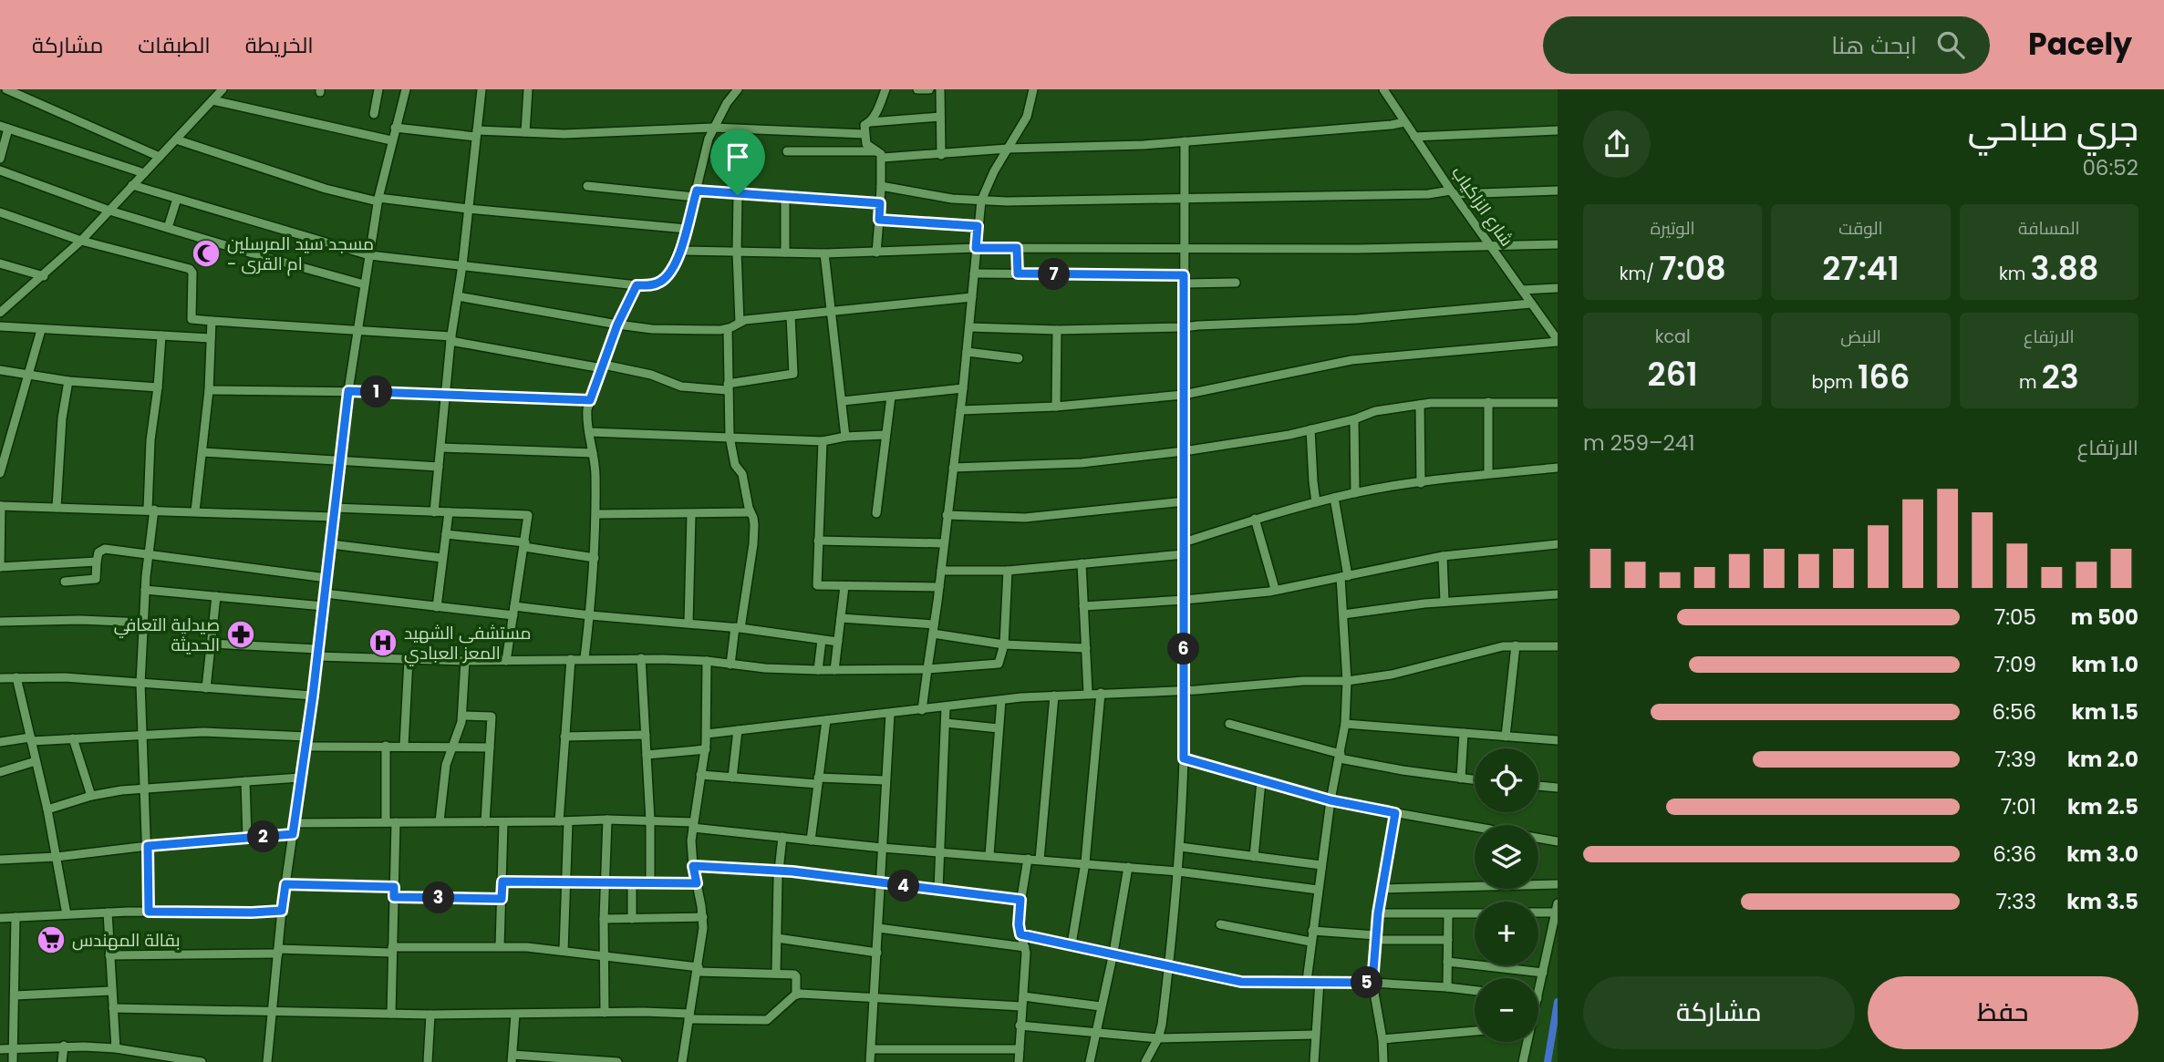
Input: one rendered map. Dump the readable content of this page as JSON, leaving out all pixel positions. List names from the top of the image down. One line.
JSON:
{"streets":{"street":["شارع الزاكياب"]},"places":{"mosque":["مسجد سيد المرسلين - ام القرى"],"pharmacy":["صيدلية التعافي الحديثة"],"hospital":["مستشفى الشهيد المعز العبادي"],"supermarket":["بقالة المهندس"]},"page":{"header":"Pacely","search":"ابحث هنا","nav":["الخريطة","الطبقات","مشاركة"],"heading":["جري صباحي","06:52"],"stats":[["المسافة","3.88 km"],["الوقت","27:41"],["الوتيرة","7:08 /km"],["الارتفاع","23 m"],["النبض","166 bpm"],["kcal","261"]],"pins":["7","1","6","2","4","3","5"],"chart":["الارتفاع","241–259 m"],"list":[{"name":"500 m","note":"7:05"},{"name":"1.0 km","note":"7:09"},{"name":"1.5 km","note":"6:56"},{"name":"2.0 km","note":"7:39"},{"name":"2.5 km","note":"7:01"},{"name":"3.0 km","note":"6:36"},{"name":"3.5 km","note":"7:33"}],"map_buttons":["+","−"],"buttons":["حفظ","مشاركة"]}}
